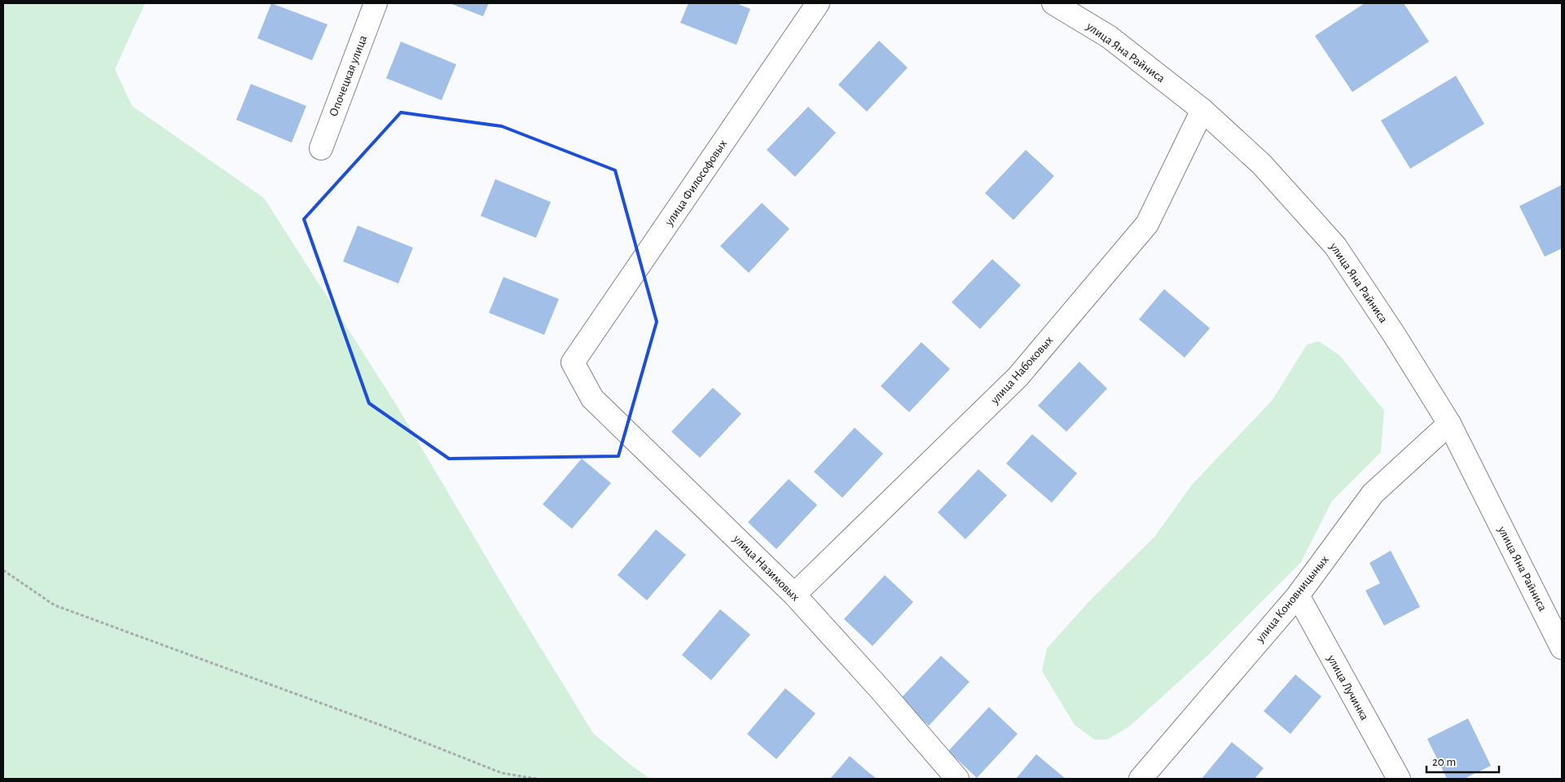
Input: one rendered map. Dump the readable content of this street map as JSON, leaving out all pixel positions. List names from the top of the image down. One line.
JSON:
{"streets":{"street":["улица Яна Райниса","Опочецкая улица","улица Философовых","улица Набоковых","улица Назимовых","улица Коновницыных","улица Лучинка"]},"crossings":[["улица Яна Райниса","улица Набоковых"],["улица Яна Райниса","улица Коновницыных"],["улица Философовых","улица Назимовых"],["улица Набоковых","улица Назимовых"],["улица Коновницыных","улица Лучинка"]],"scale_bar":"20 m"}
